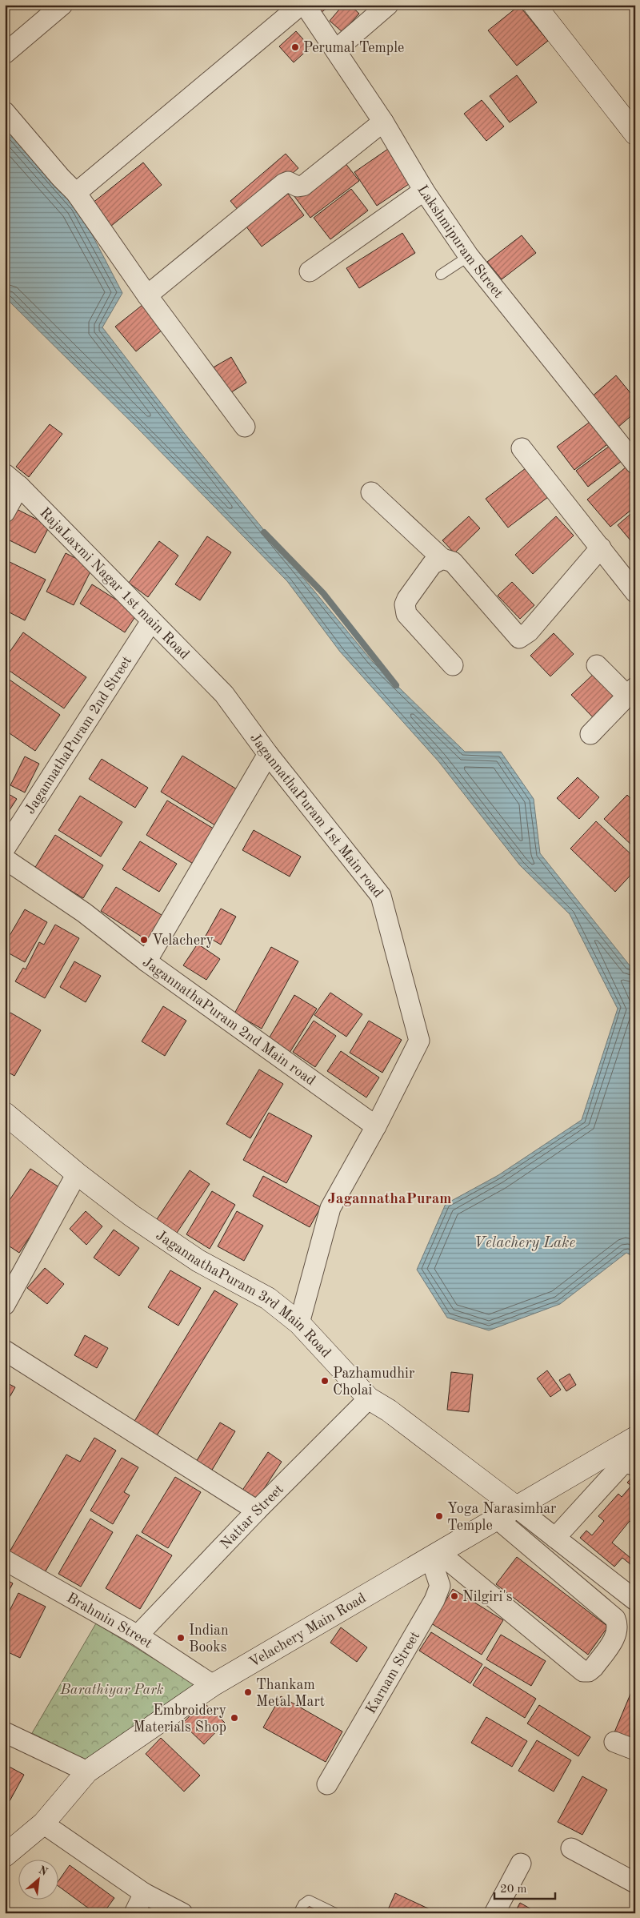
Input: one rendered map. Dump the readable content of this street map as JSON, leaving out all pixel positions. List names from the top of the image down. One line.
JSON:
{"streets":{"street":["Lakshmipuram Street","RajaLaxmi Nagar 1st main Road","JagannathaPuram 2nd Street","JagannathaPuram 1st Main road","JagannathaPuram 2nd Main road","JagannathaPuram 3rd Main Road","Nattar Street","Brahmin Street","Velachery Main Road","Karnam Street"]},"crossings":[["RajaLaxmi Nagar 1st main Road","JagannathaPuram 2nd Street"],["RajaLaxmi Nagar 1st main Road","JagannathaPuram 1st Main road"],["JagannathaPuram 1st Main road","JagannathaPuram 2nd Main road"],["JagannathaPuram 1st Main road","JagannathaPuram 3rd Main Road"],["JagannathaPuram 3rd Main Road","Nattar Street"],["JagannathaPuram 3rd Main Road","Velachery Main Road"],["Nattar Street","Brahmin Street"],["Brahmin Street","Velachery Main Road"],["Velachery Main Road","Karnam Street"]],"districts":["JagannathaPuram"],"water":["Velachery Lake"],"parks":["Barathiyar Park"],"places":["Perumal Temple","Velachery","Pazhamudhir Cholai","Yoga Narasimhar Temple","Nilgiri's","Indian Books","Thankam Metal Mart","Embroidery Materials Shop"],"scale_bar":"20 m","north":"top right"}
